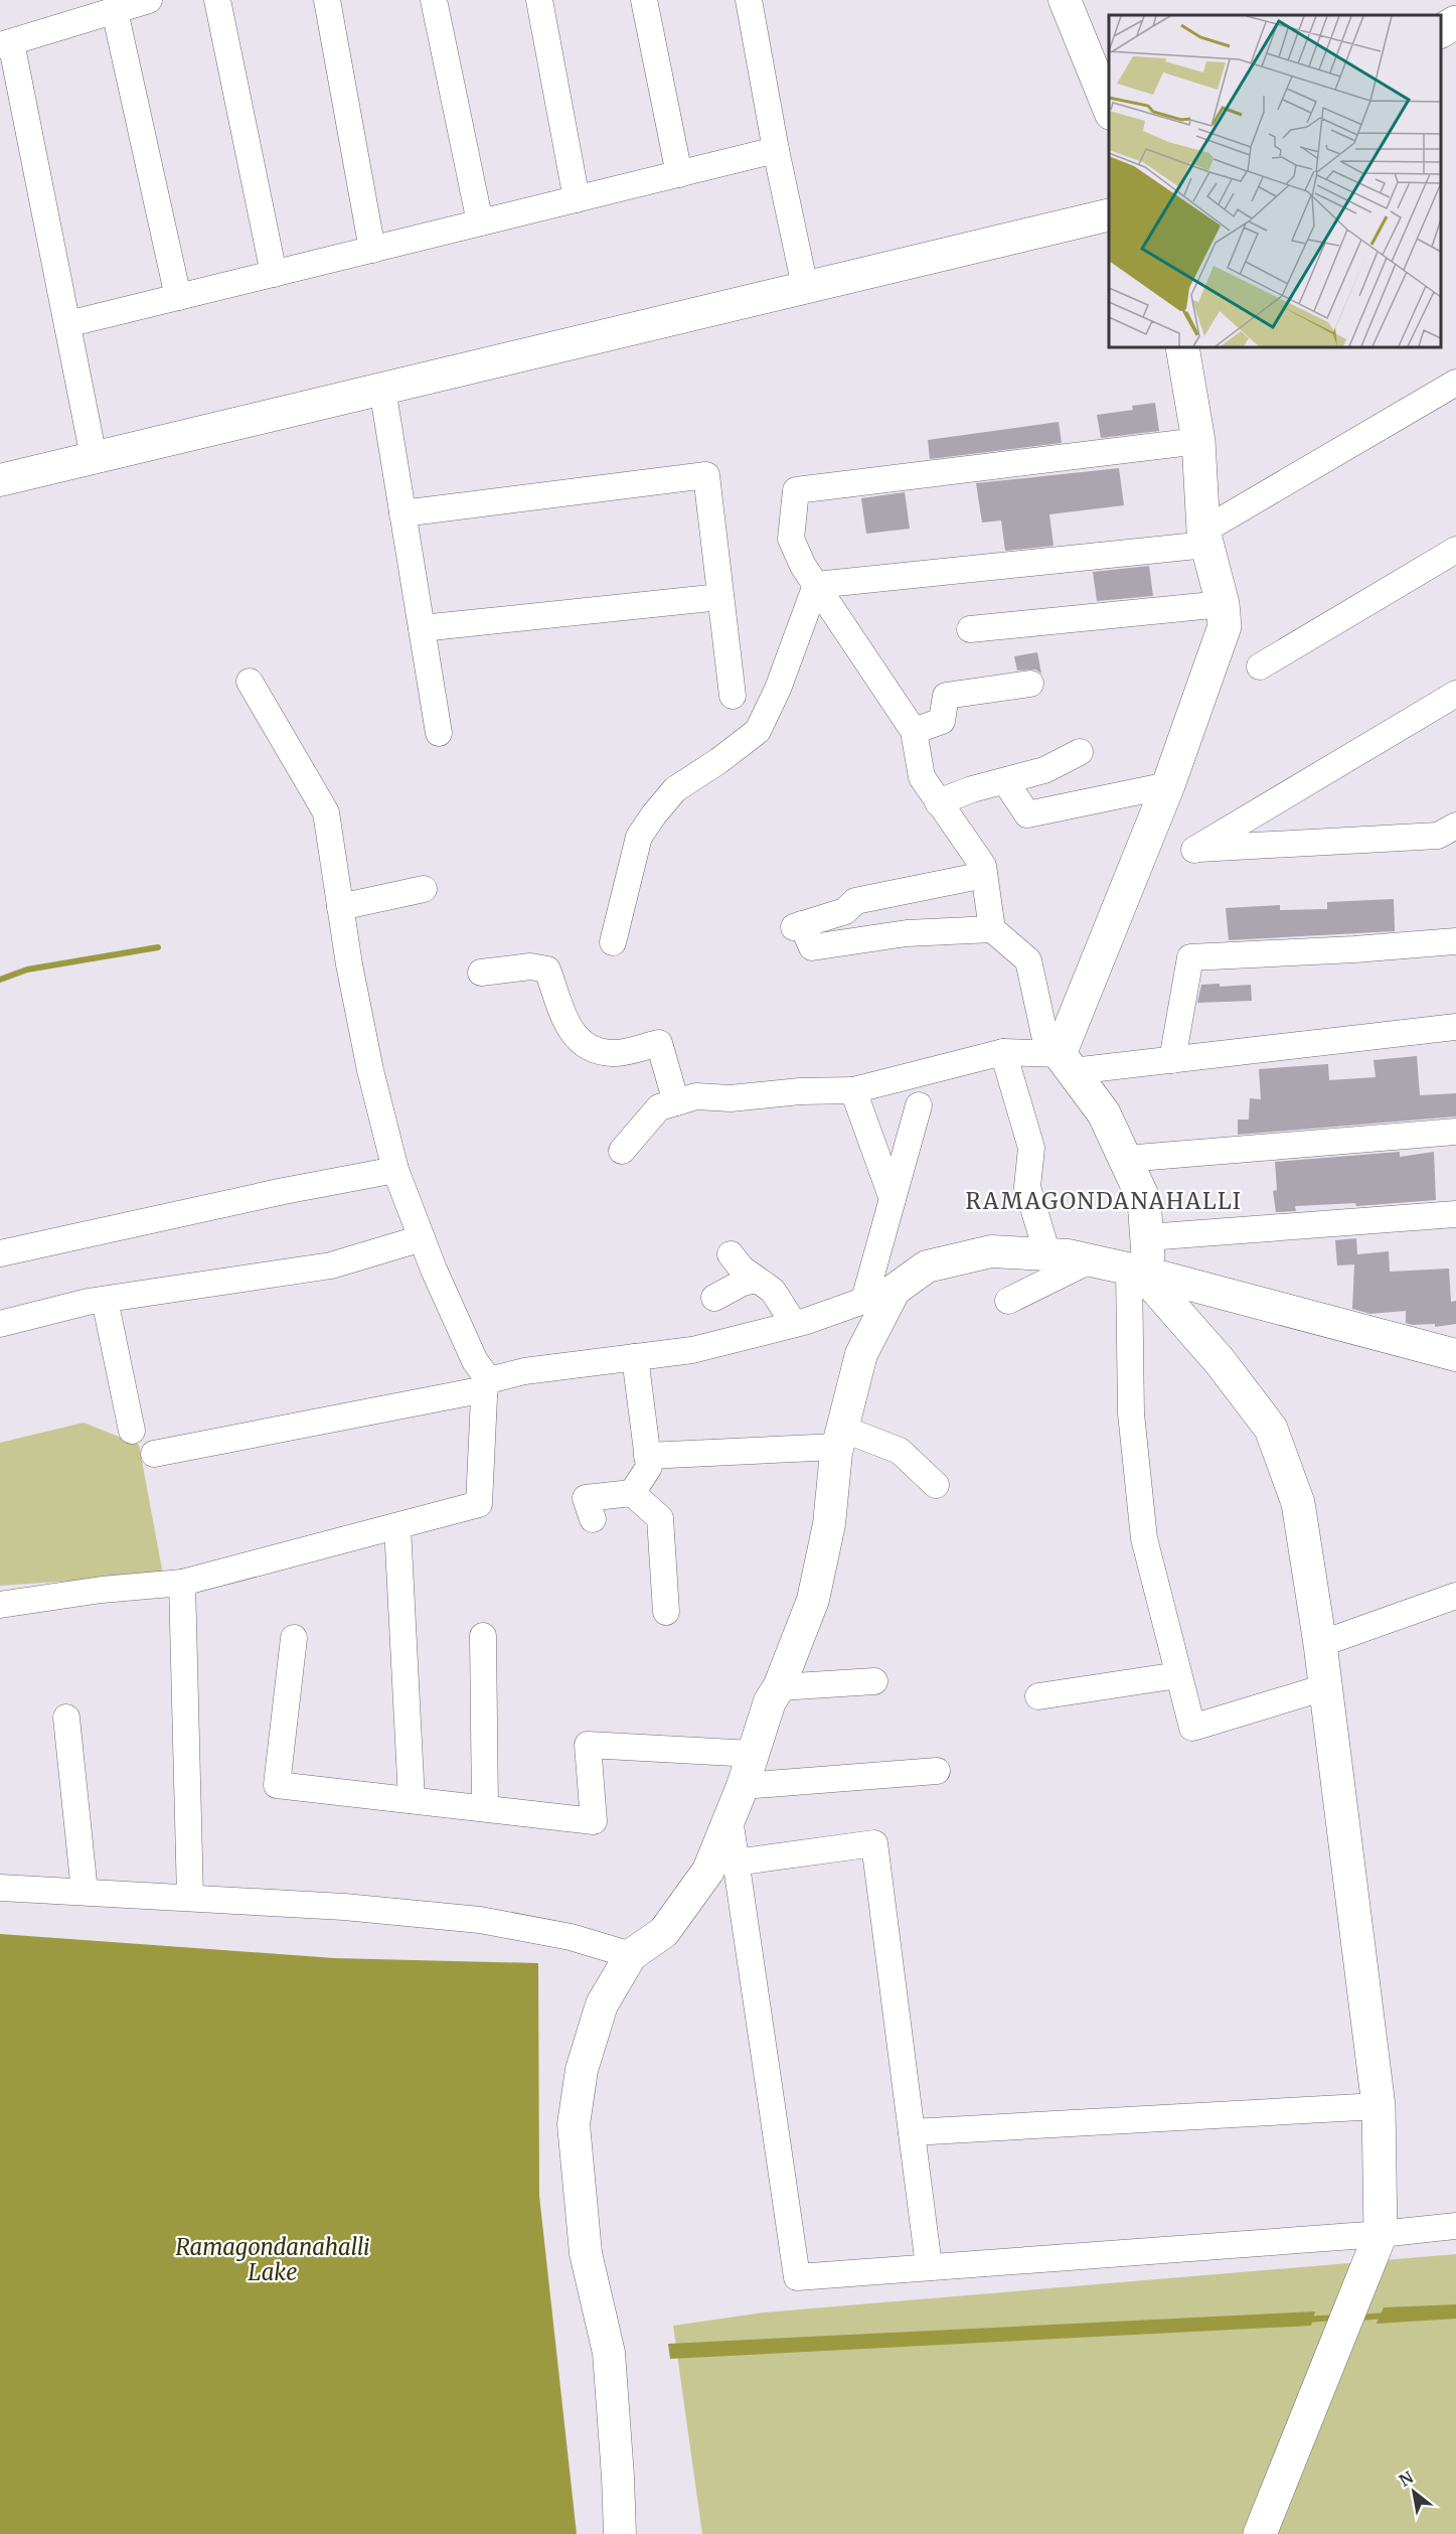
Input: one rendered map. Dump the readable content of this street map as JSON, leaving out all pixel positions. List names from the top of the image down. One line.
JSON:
{"districts":["RAMAGONDANAHALLI"],"water":["Ramagondanahalli Lake"],"north":"top left"}
